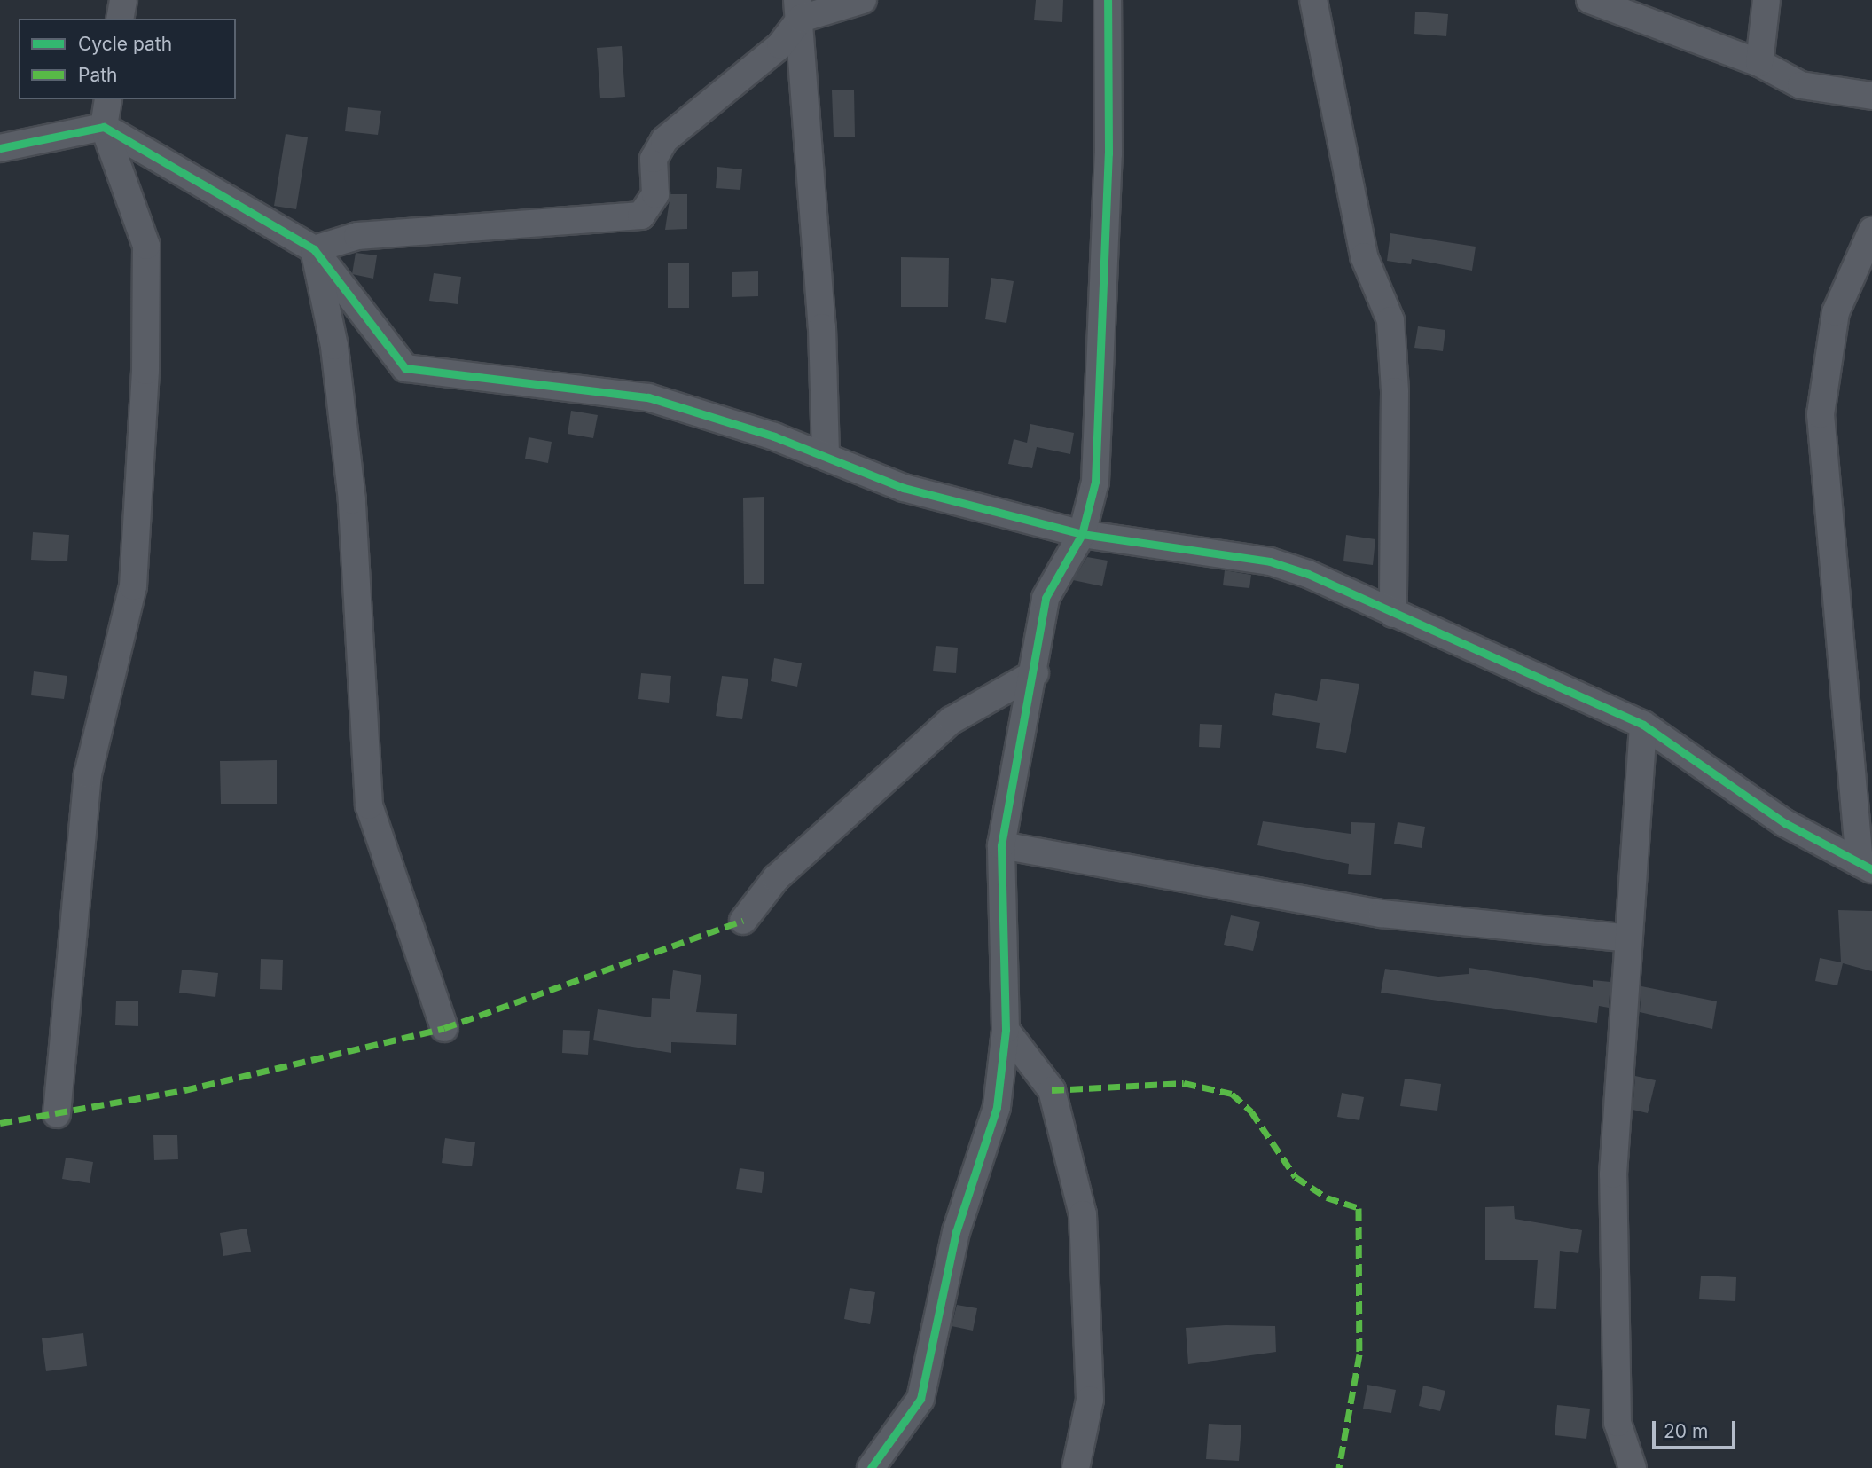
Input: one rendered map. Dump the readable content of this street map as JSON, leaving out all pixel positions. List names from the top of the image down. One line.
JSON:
{"legend":["Cycle path","Path"],"scale_bar":"20 m"}
